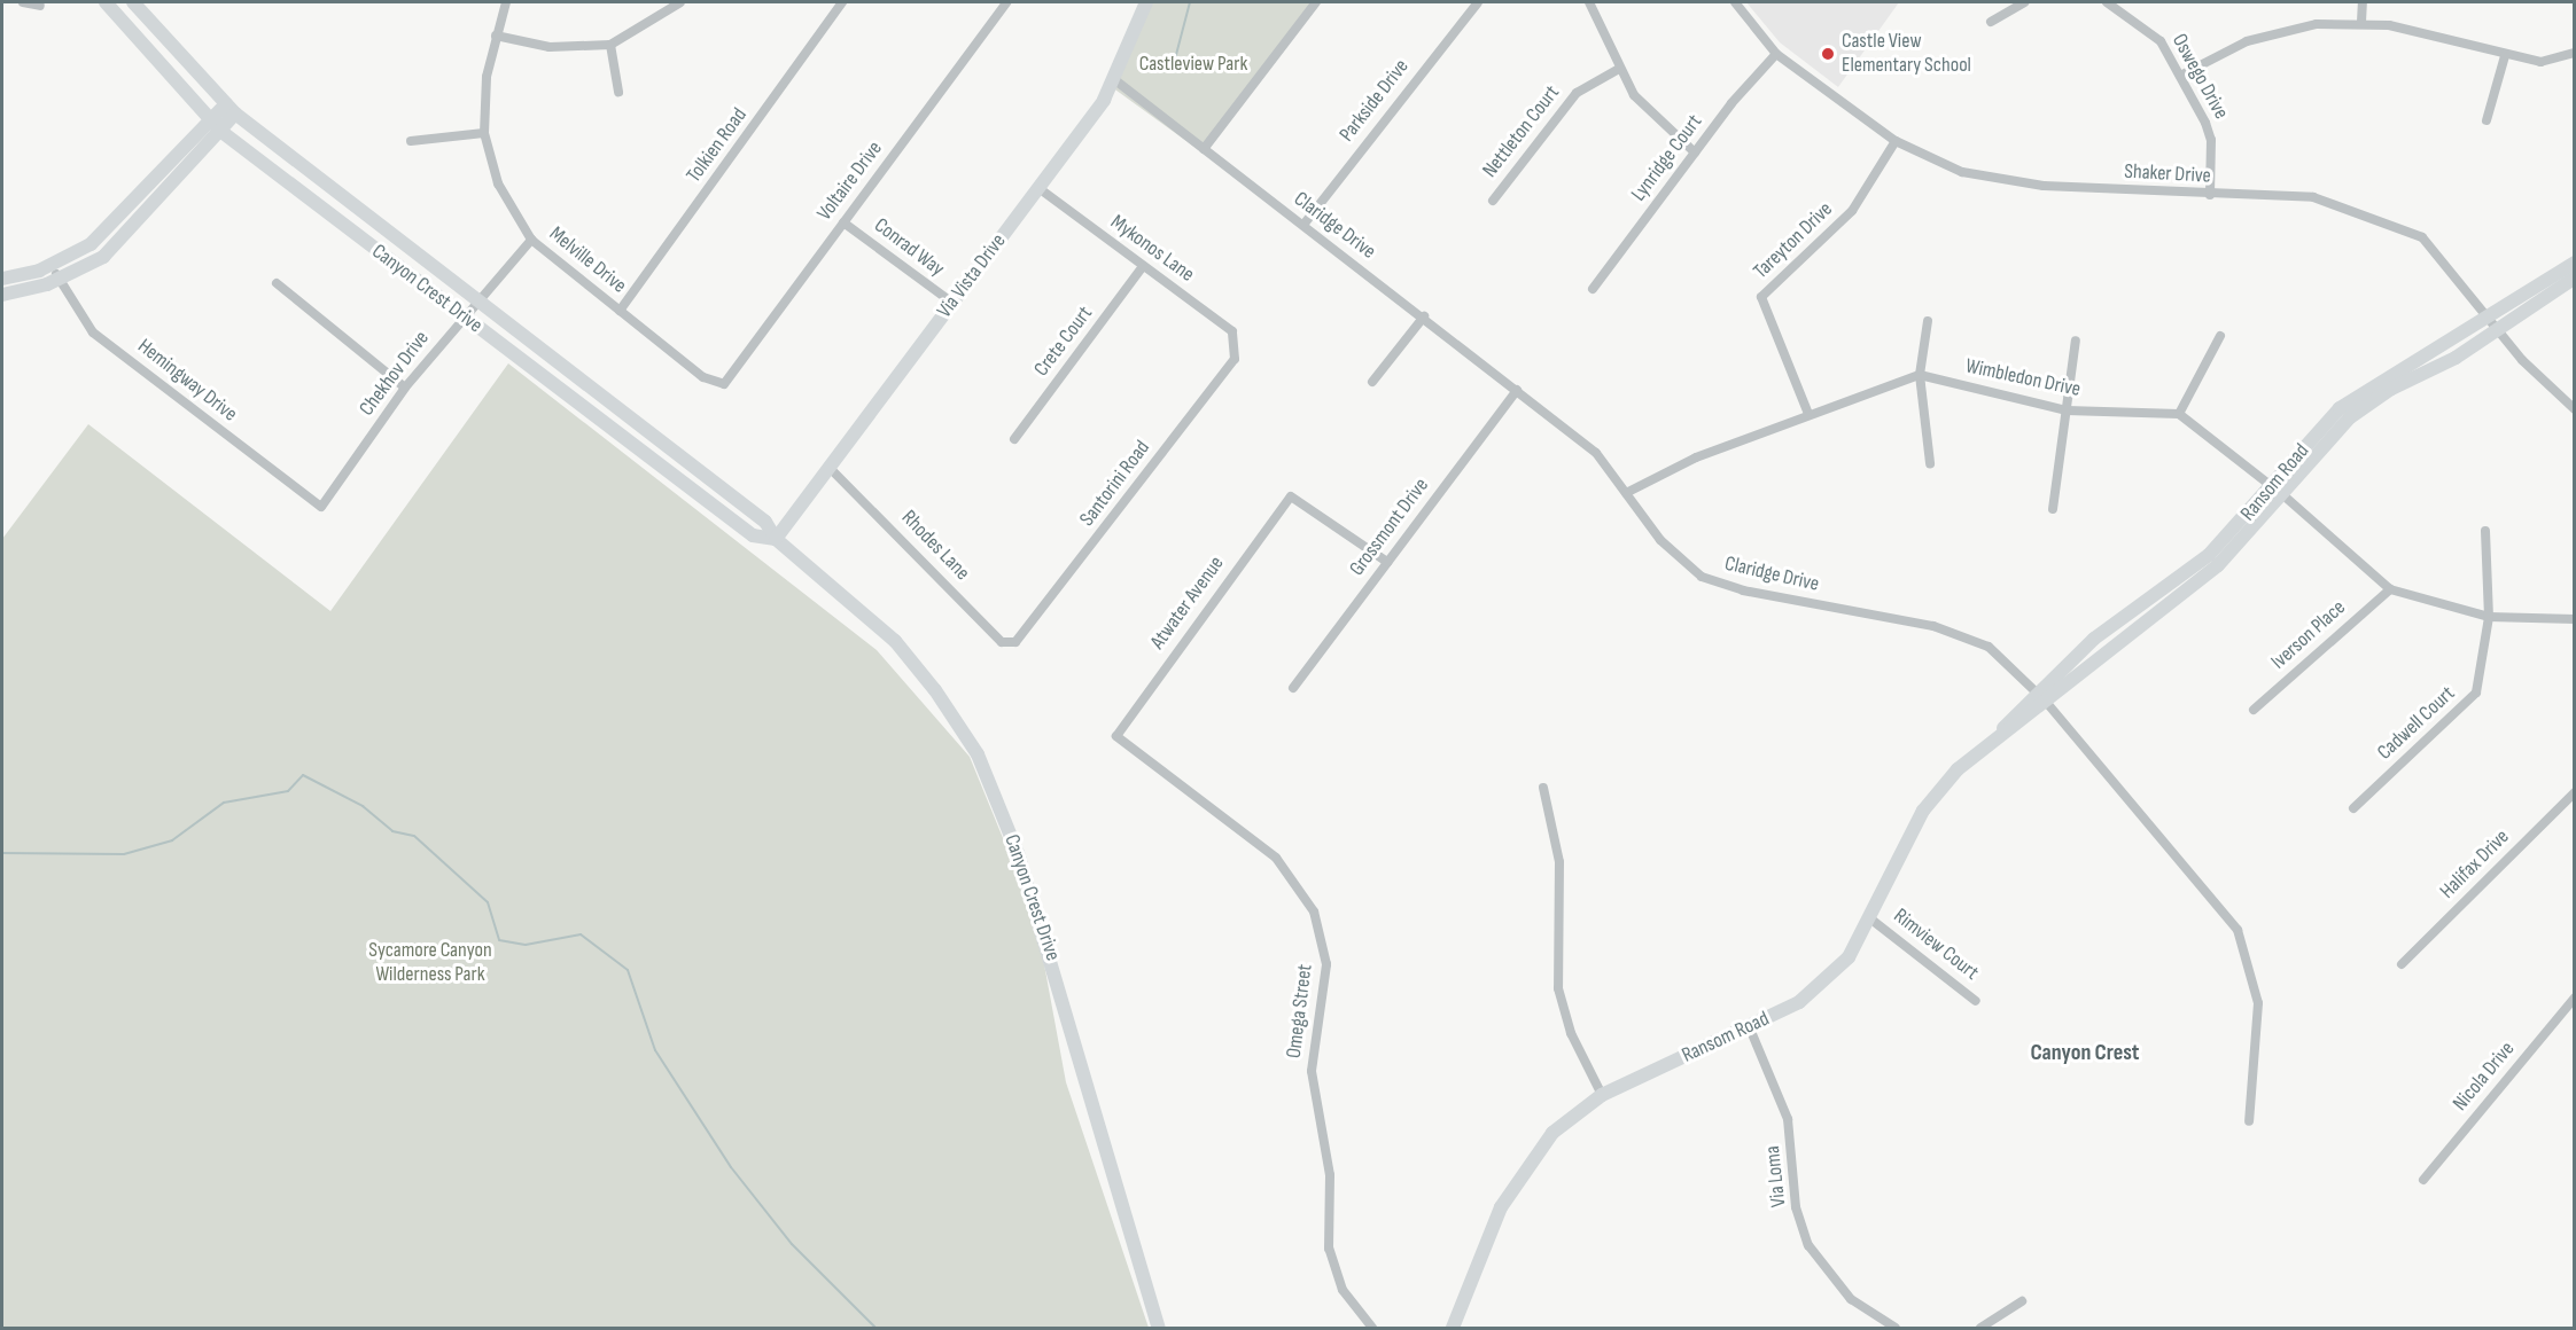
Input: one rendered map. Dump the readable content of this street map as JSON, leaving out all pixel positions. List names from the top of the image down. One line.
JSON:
{"streets":{"street":["Oswego Drive","Parkside Drive","Nettleton Court","Tolkien Road","Lynridge Court","Shaker Drive","Voltaire Drive","Claridge Drive","Tareyton Drive","Conrad Way","Mykonos Lane","Melville Drive","Via Vista Drive","Canyon Crest Drive","Crete Court","Chekhov Drive","Wimbledon Drive","Hemingway Drive","Ransom Road","Santorini Road","Grossmont Drive","Rhodes Lane","Atwater Avenue","Iverson Place","Cadwell Court","Halifax Drive","Rimview Court","Omega Street","Nicola Drive","Via Loma"]},"crossings":[["Oswego Drive","Shaker Drive"],["Parkside Drive","Claridge Drive"],["Tolkien Road","Melville Drive"],["Lynridge Court","Shaker Drive"],["Shaker Drive","Tareyton Drive"],["Shaker Drive","Ransom Road"],["Voltaire Drive","Conrad Way"],["Voltaire Drive","Melville Drive"],["Claridge Drive","Via Vista Drive"],["Claridge Drive","Ransom Road"],["Claridge Drive","Grossmont Drive"],["Conrad Way","Via Vista Drive"],["Mykonos Lane","Via Vista Drive"],["Mykonos Lane","Crete Court"],["Mykonos Lane","Santorini Road"],["Melville Drive","Chekhov Drive"],["Via Vista Drive","Canyon Crest Drive"],["Via Vista Drive","Rhodes Lane"],["Canyon Crest Drive","Chekhov Drive"],["Chekhov Drive","Hemingway Drive"],["Ransom Road","Rimview Court"],["Ransom Road","Via Loma"],["Santorini Road","Rhodes Lane"],["Grossmont Drive","Atwater Avenue"],["Atwater Avenue","Omega Street"]],"districts":["Canyon Crest"],"parks":["Castleview Park","Sycamore Canyon Wilderness Park"],"places":["Castle View Elementary School"]}
